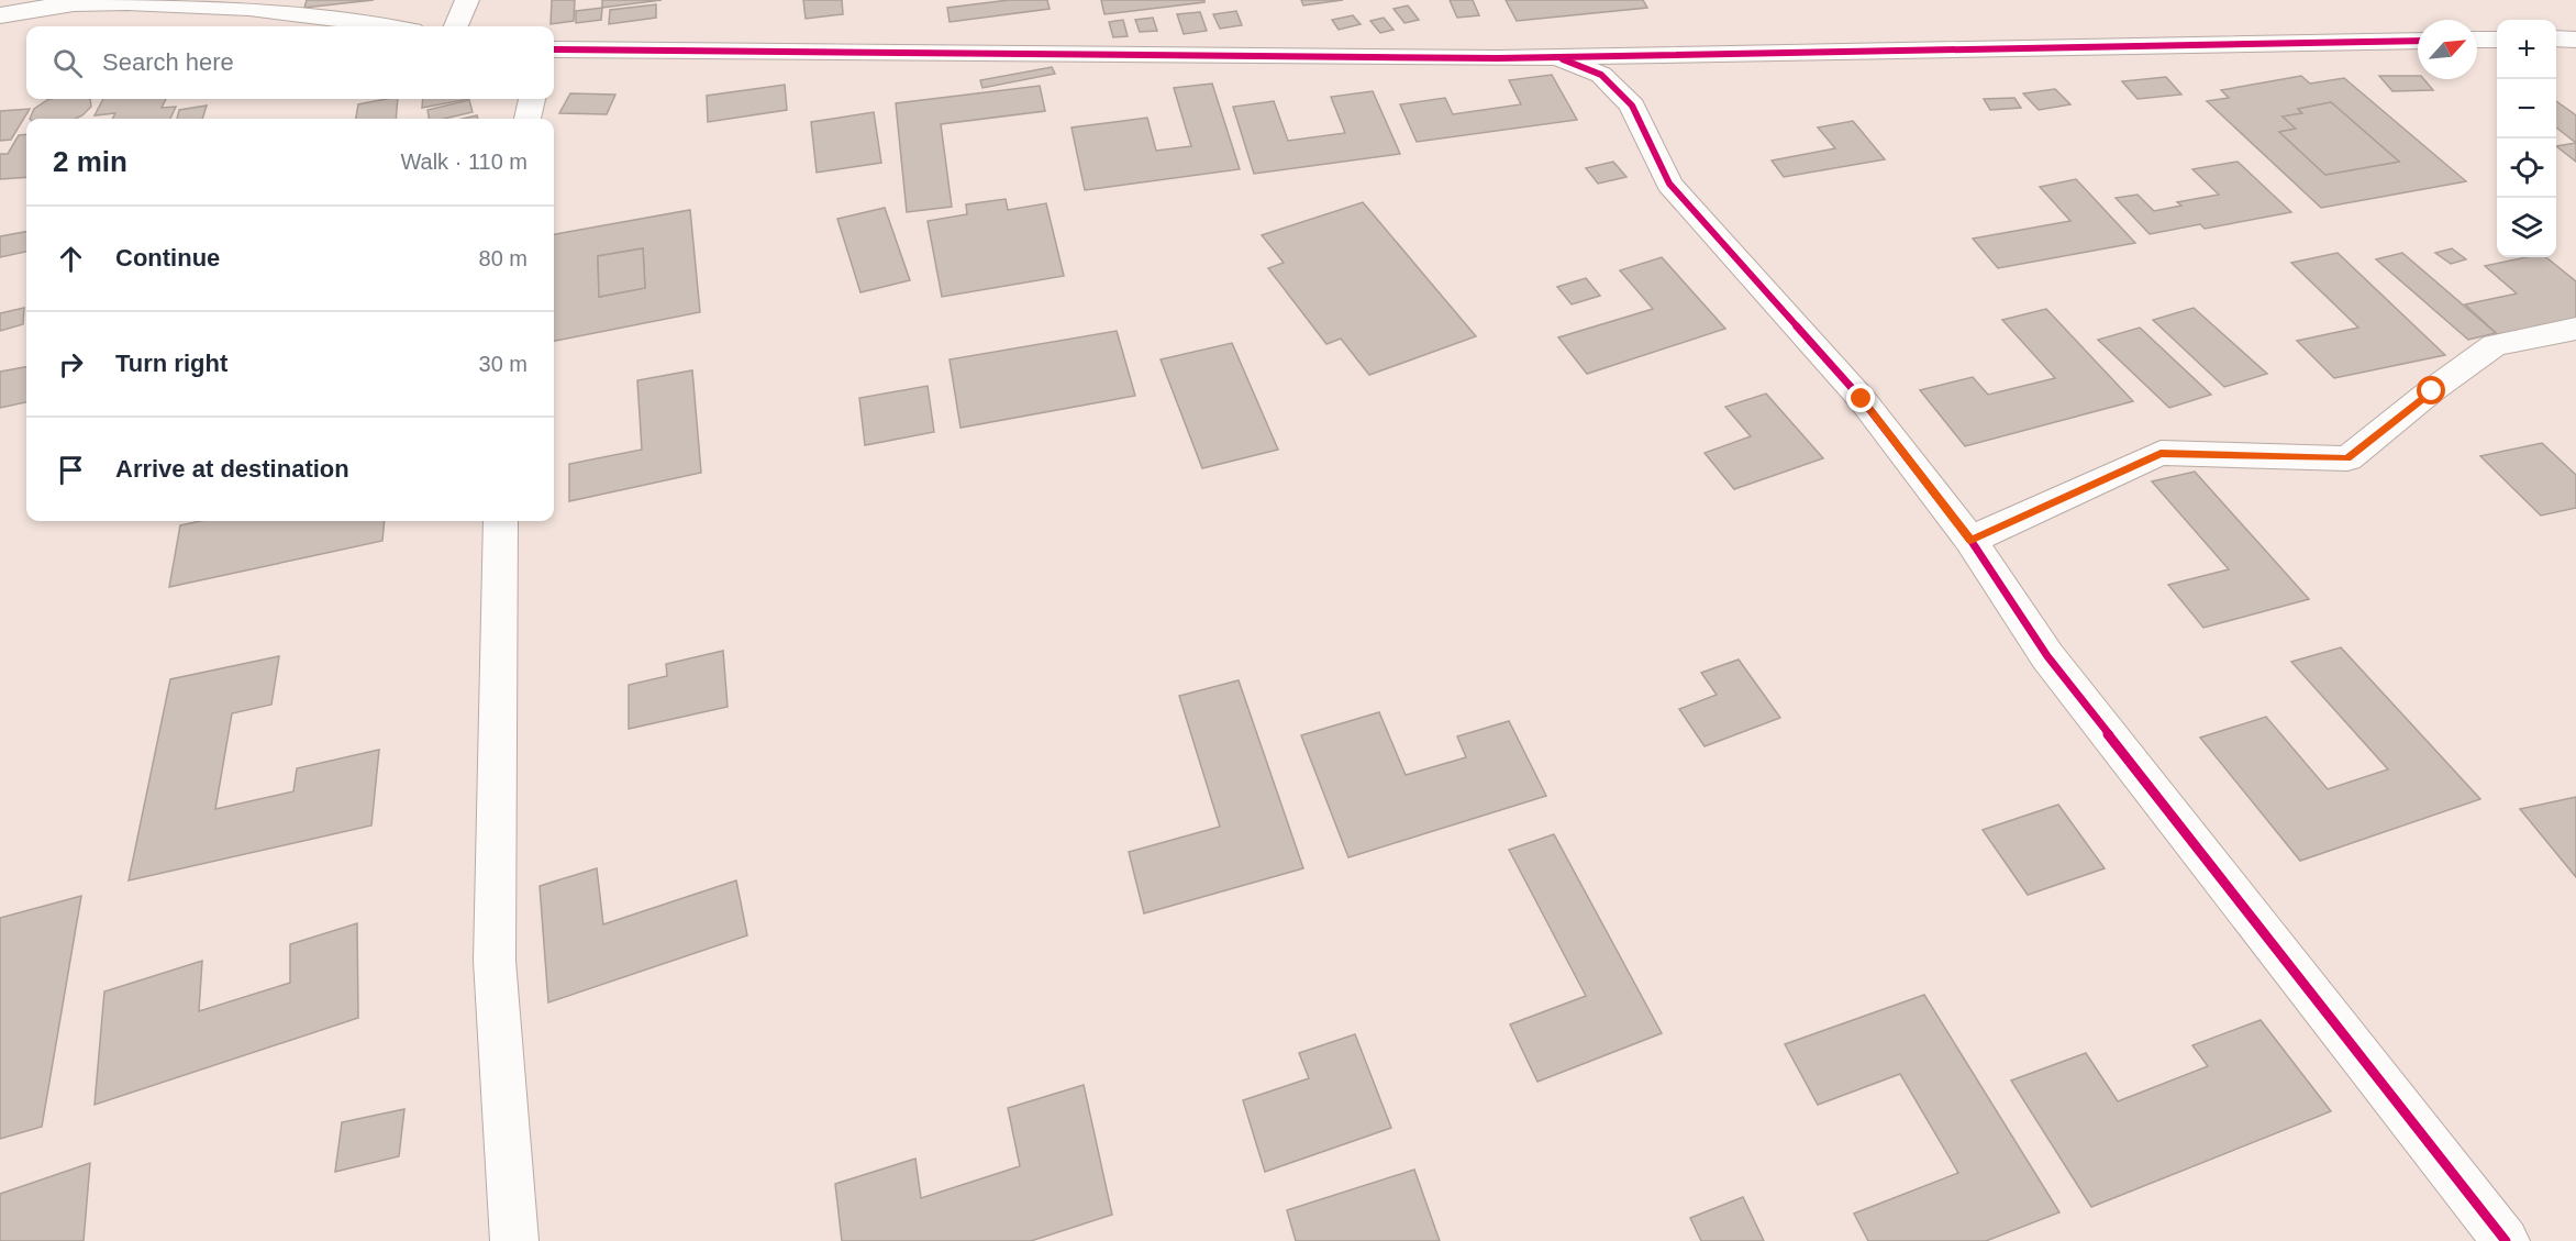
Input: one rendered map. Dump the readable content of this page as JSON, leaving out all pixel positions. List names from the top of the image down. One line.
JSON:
{"north":"top right","page":{"map_buttons":["+","−"],"search":"Search here","heading":["2 min","Walk · 110 m"],"list":[["Continue","80 m"],["Turn right","30 m"],"Arrive at destination"]}}
